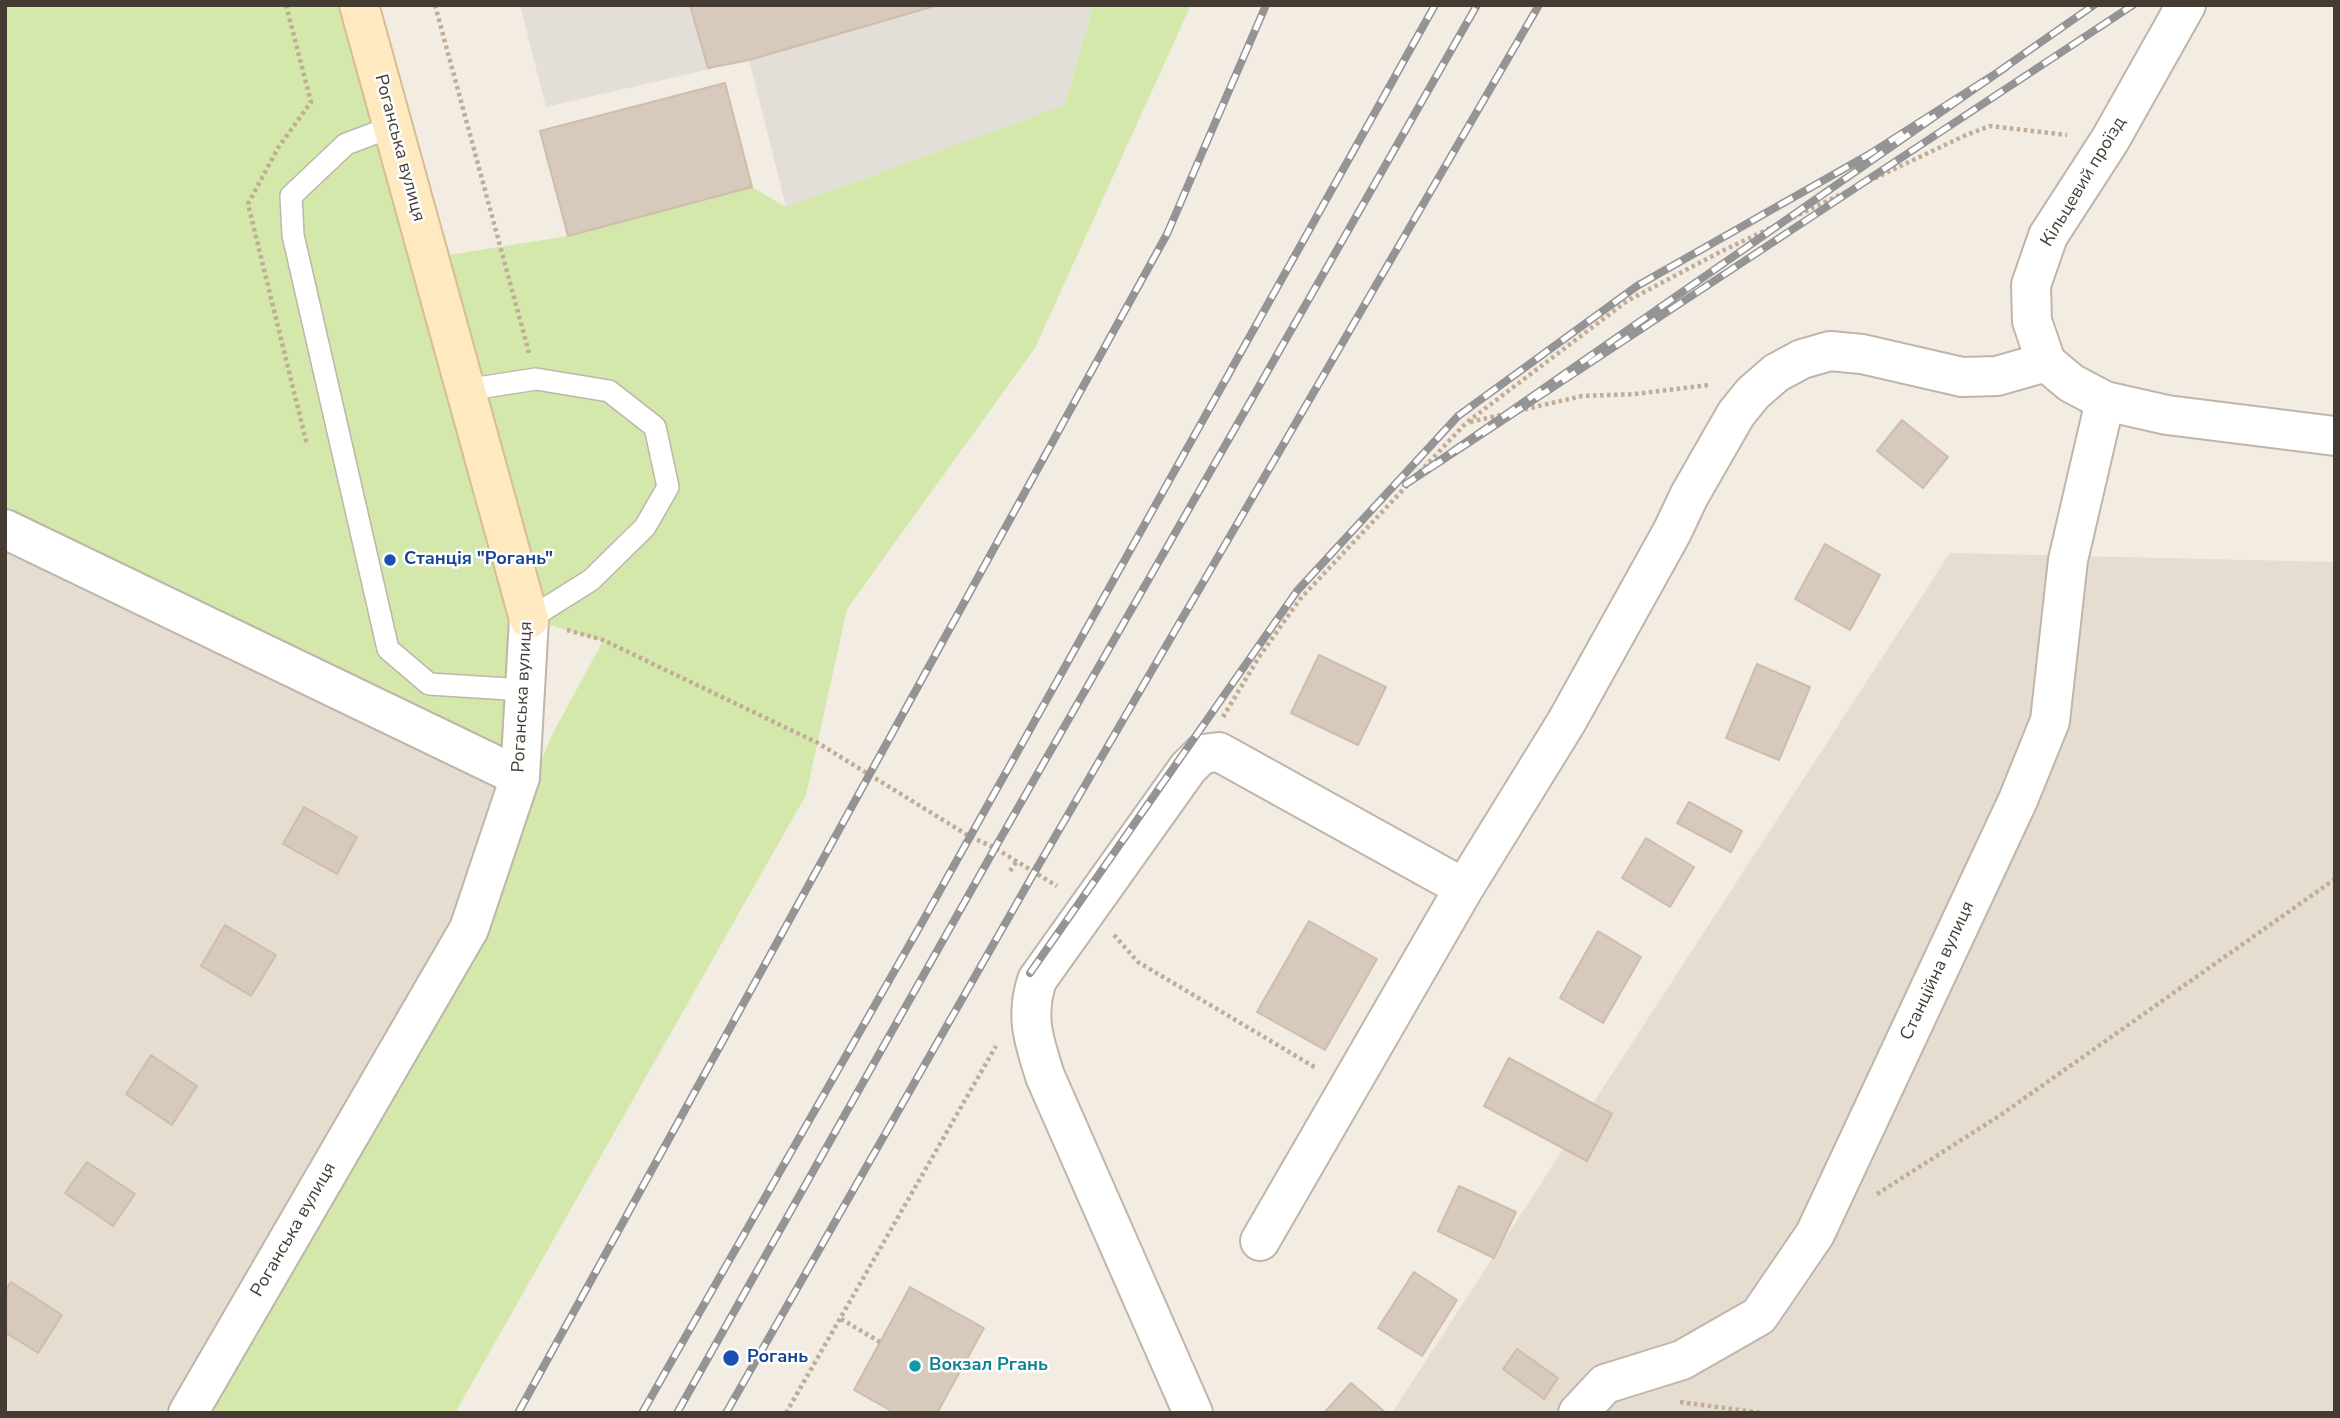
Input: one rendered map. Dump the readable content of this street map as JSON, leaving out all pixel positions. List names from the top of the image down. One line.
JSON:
{"streets":{"main road":["Роганська вулиця"],"street":["Кільцевий проїзд","Станційна вулиця"]},"places":["Станція \"Рогань\"","Рогань","Вокзал Ргань"]}
